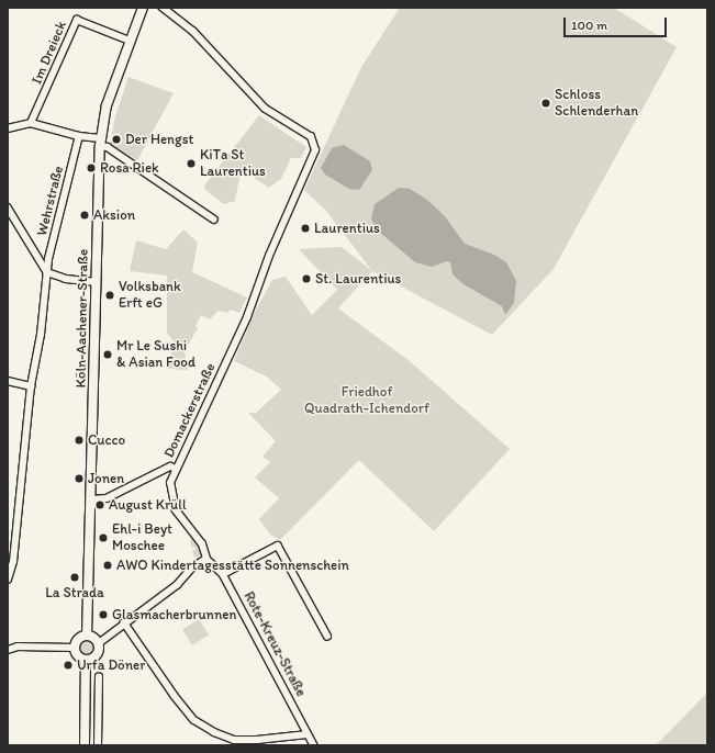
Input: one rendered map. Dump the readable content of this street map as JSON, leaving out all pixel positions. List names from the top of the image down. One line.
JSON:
{"streets":{"main road":["Köln-Aachener-Straße"],"street":["Im Dreieck","Wehrstraße","Domackerstraße","Rote-Kreuz-Straße"]},"crossings":[["Im Dreieck","Köln-Aachener-Straße"],["Domackerstraße","Rote-Kreuz-Straße"]],"parks":["Friedhof Quadrath-Ichendorf"],"places":["Schloss Schlenderhan","Der Hengst","KiTa St Laurentius","Rosa Riek","Aksion","Laurentius","St. Laurentius","Volksbank Erft eG","Mr Le Sushi & Asian Food","Cucco","Jonen","August Krüll","Ehl-i Beyt Moschee","AWO Kindertagesstätte Sonnenschein","La Strada","Glasmacherbrunnen","Urfa Döner"],"scale_bar":"100 m"}
